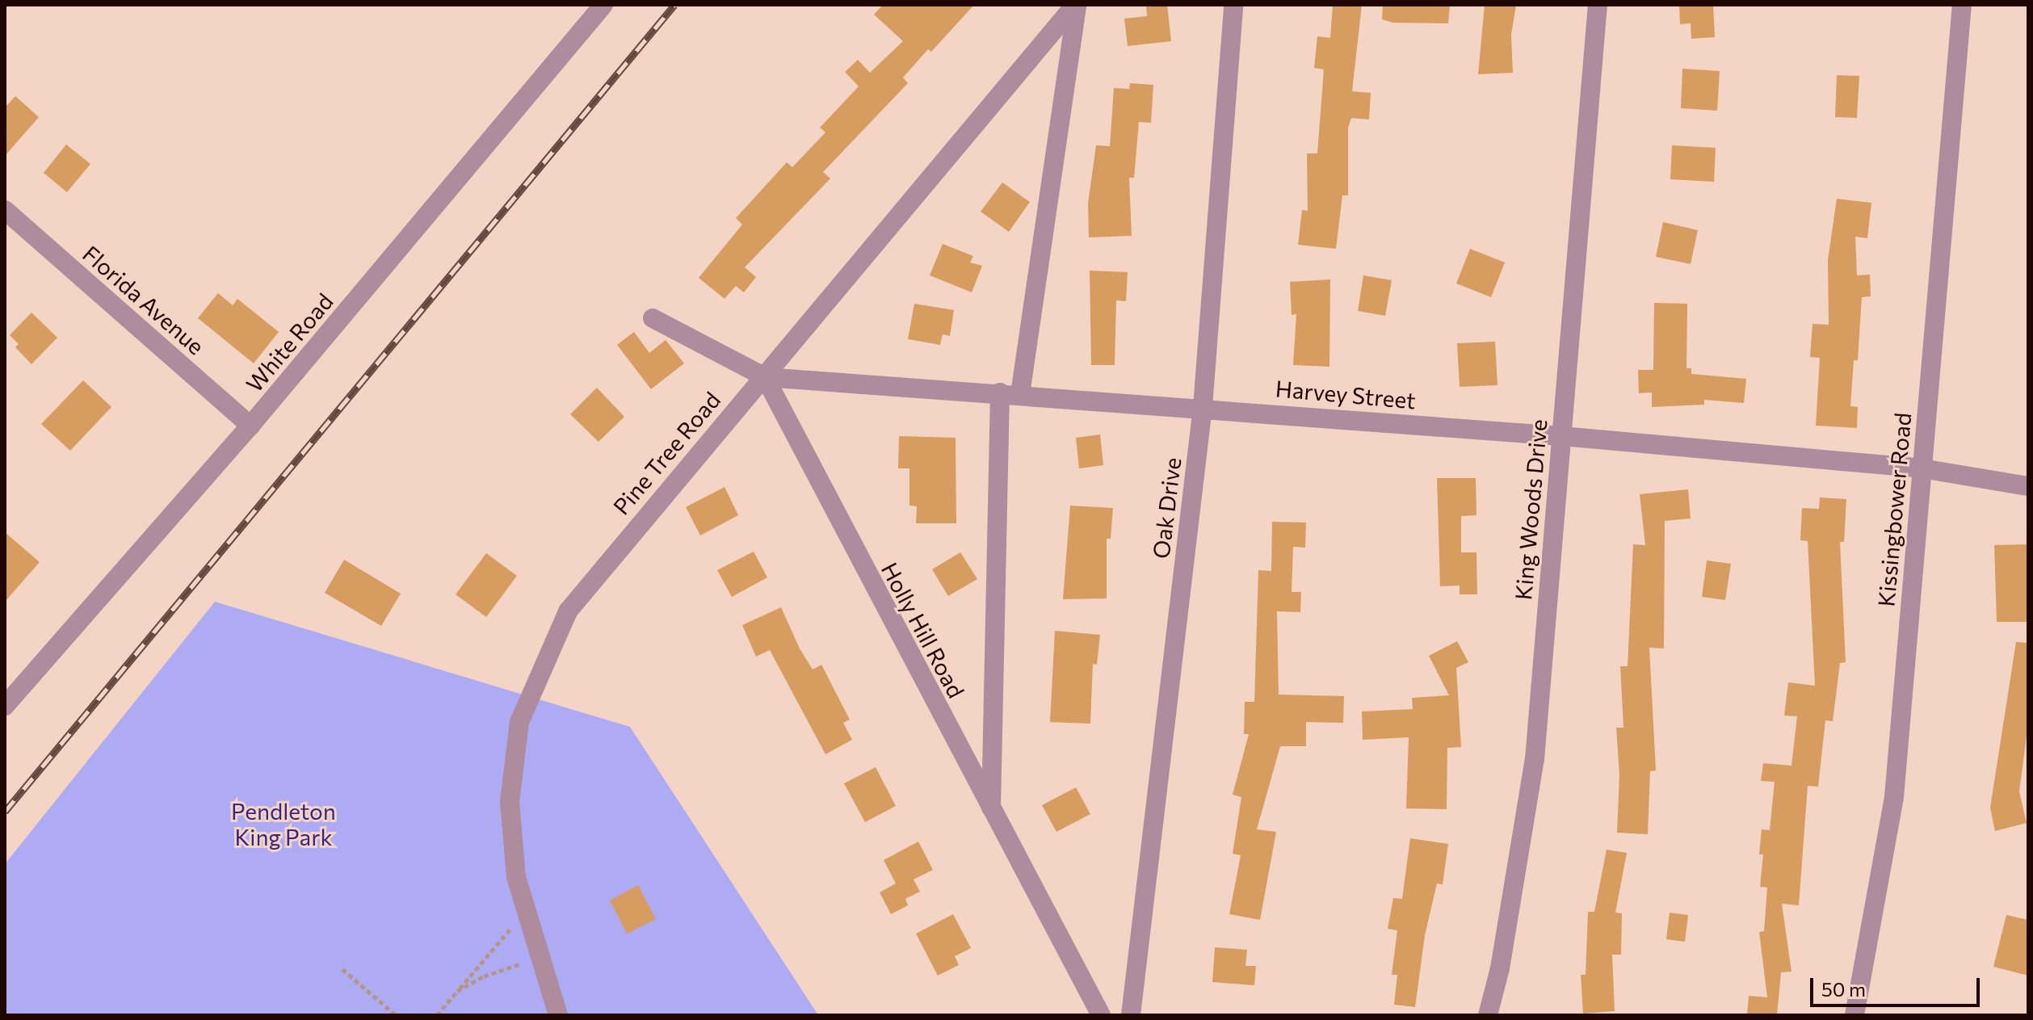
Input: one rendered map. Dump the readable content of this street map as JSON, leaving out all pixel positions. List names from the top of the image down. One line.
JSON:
{"streets":{"street":["Florida Avenue","White Road","Harvey Street","Pine Tree Road","Oak Drive","King Woods Drive","Kissingbower Road","Holly Hill Road"]},"crossings":[["Florida Avenue","White Road"],["Harvey Street","Pine Tree Road"],["Harvey Street","Oak Drive"],["Harvey Street","King Woods Drive"],["Harvey Street","Kissingbower Road"],["Harvey Street","Holly Hill Road"],["Pine Tree Road","Holly Hill Road"]],"parks":["Pendleton King Park"],"scale_bar":"50 m"}
